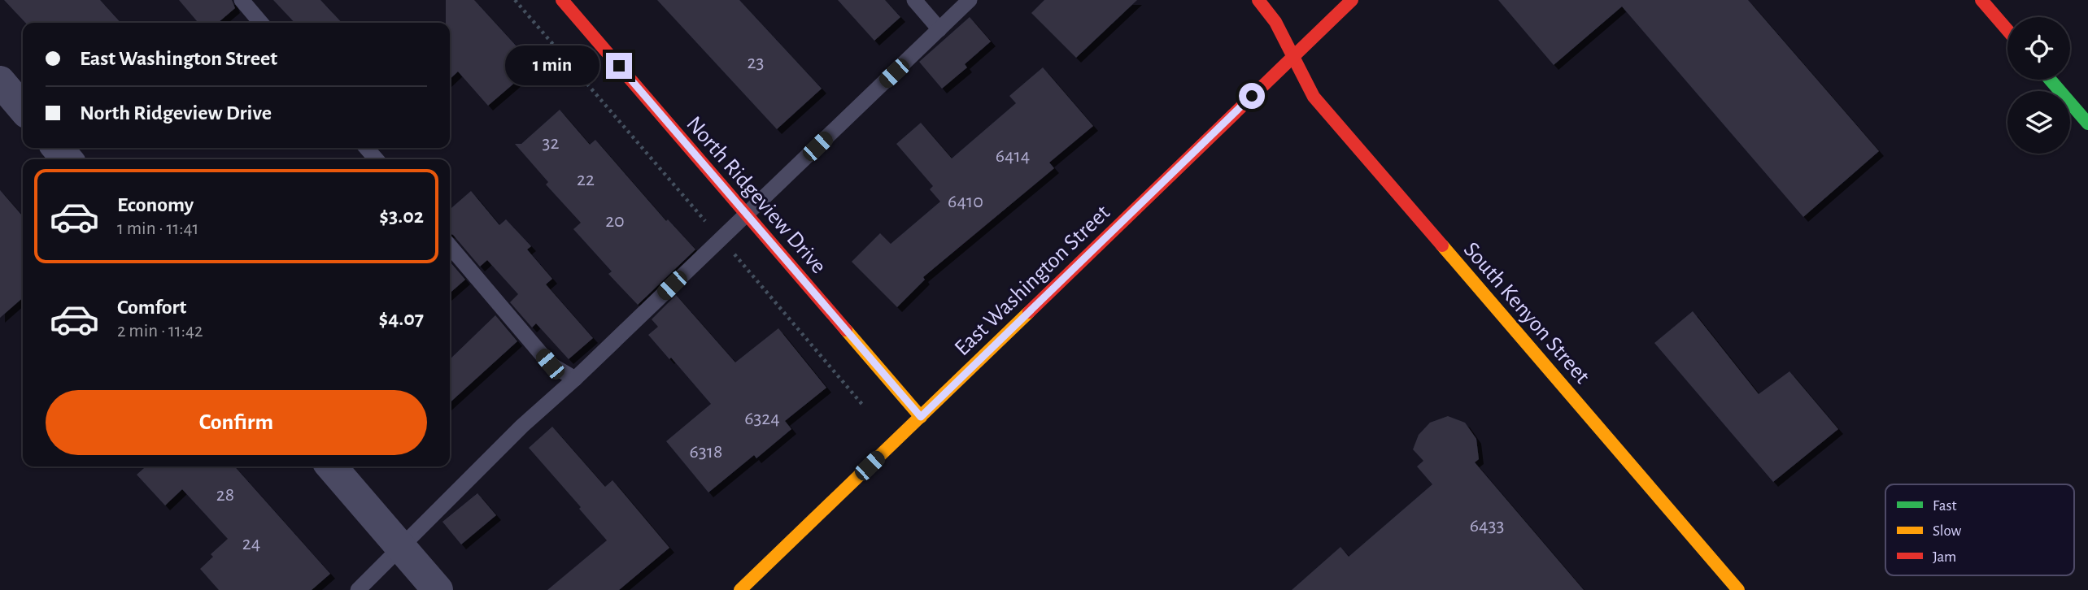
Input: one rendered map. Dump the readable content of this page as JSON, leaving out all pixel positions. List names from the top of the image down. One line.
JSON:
{"streets":{"street":["North Ridgeview Drive","East Washington Street","South Kenyon Street"]},"crossings":[["North Ridgeview Drive","East Washington Street"],["East Washington Street","South Kenyon Street"]],"house_numbers":["23","32","6414","22","6410","20","6324","6318","28","6433","24"],"legend":["Fast","Slow","Jam"],"page":{"banner":["East Washington Street","North Ridgeview Drive"],"bubble":"1 min","list":[{"name":"Economy","note":"1 min · 11:41","value":"$3.02"},{"name":"Comfort","note":"2 min · 11:42","value":"$4.07"}],"buttons":"Confirm"}}
